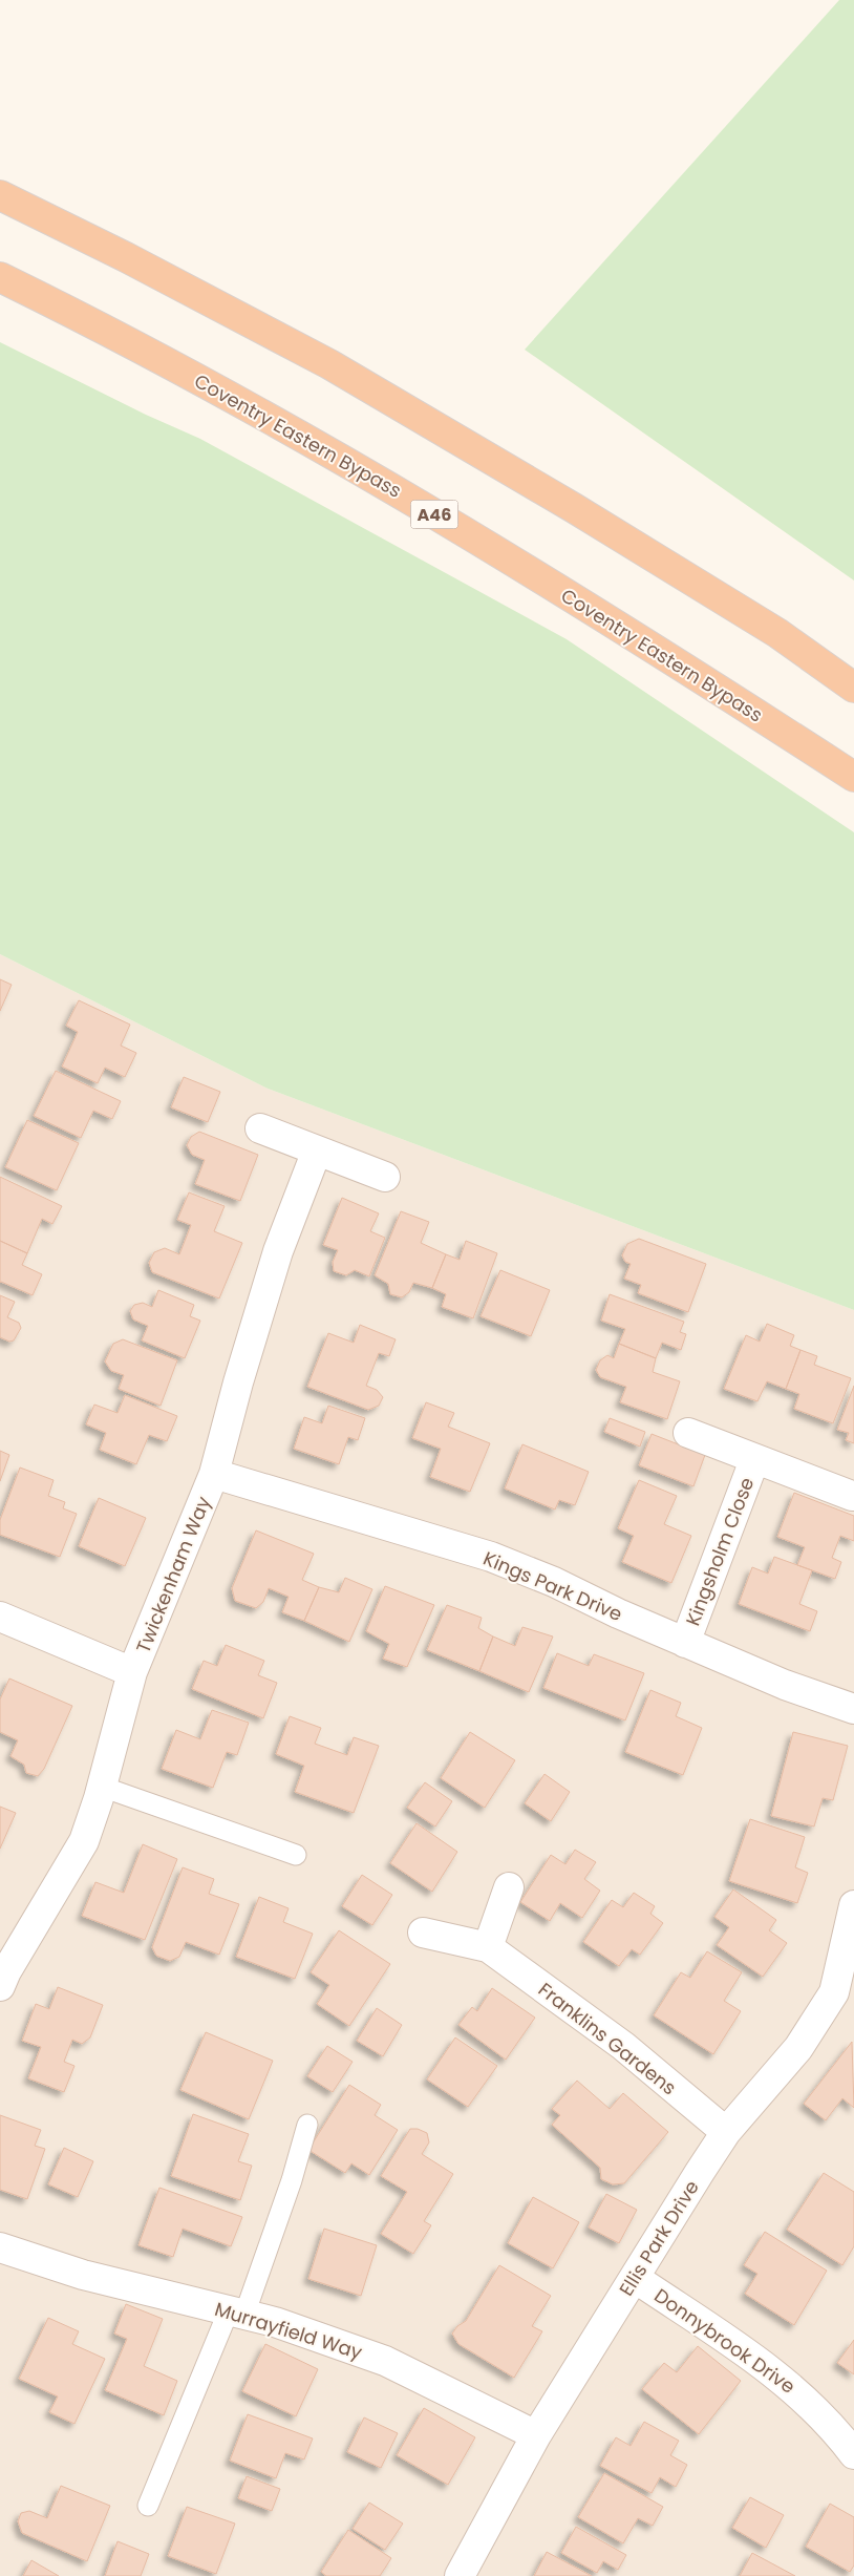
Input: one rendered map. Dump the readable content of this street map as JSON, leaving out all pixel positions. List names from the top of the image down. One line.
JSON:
{"streets":{"highway":["Coventry Eastern Bypass","A46"],"street":["Kingsholm Close","Twickenham Way","Kings Park Drive","Franklins Gardens","Ellis Park Drive","Murrayfield Way","Donnybrook Drive"]},"crossings":[["Kingsholm Close","Kings Park Drive"],["Twickenham Way","Kings Park Drive"],["Franklins Gardens","Ellis Park Drive"],["Ellis Park Drive","Murrayfield Way"],["Ellis Park Drive","Donnybrook Drive"]]}
